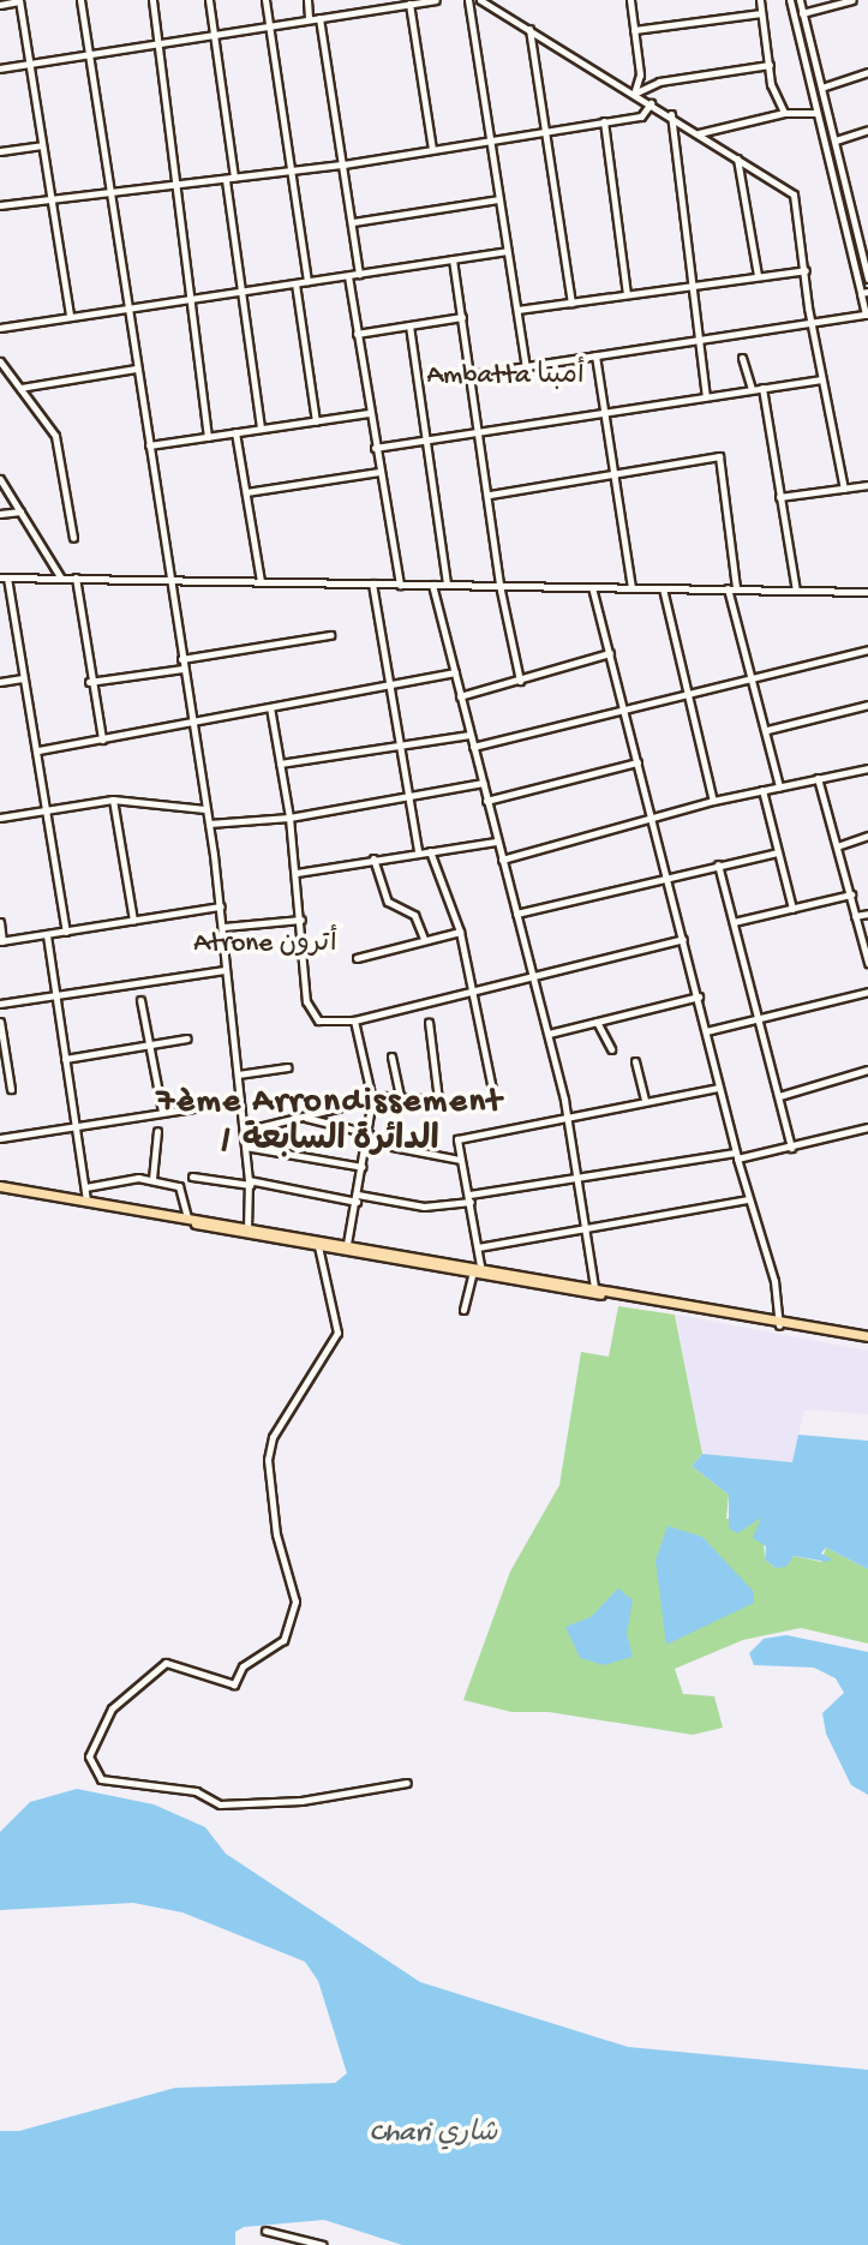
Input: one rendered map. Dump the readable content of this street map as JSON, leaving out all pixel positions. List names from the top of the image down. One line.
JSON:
{"districts":["Ambatta أمبتا","Atrone أترون","7ème Arrondissement / الدائرة السابعة"],"water":["Chari شاري"]}
